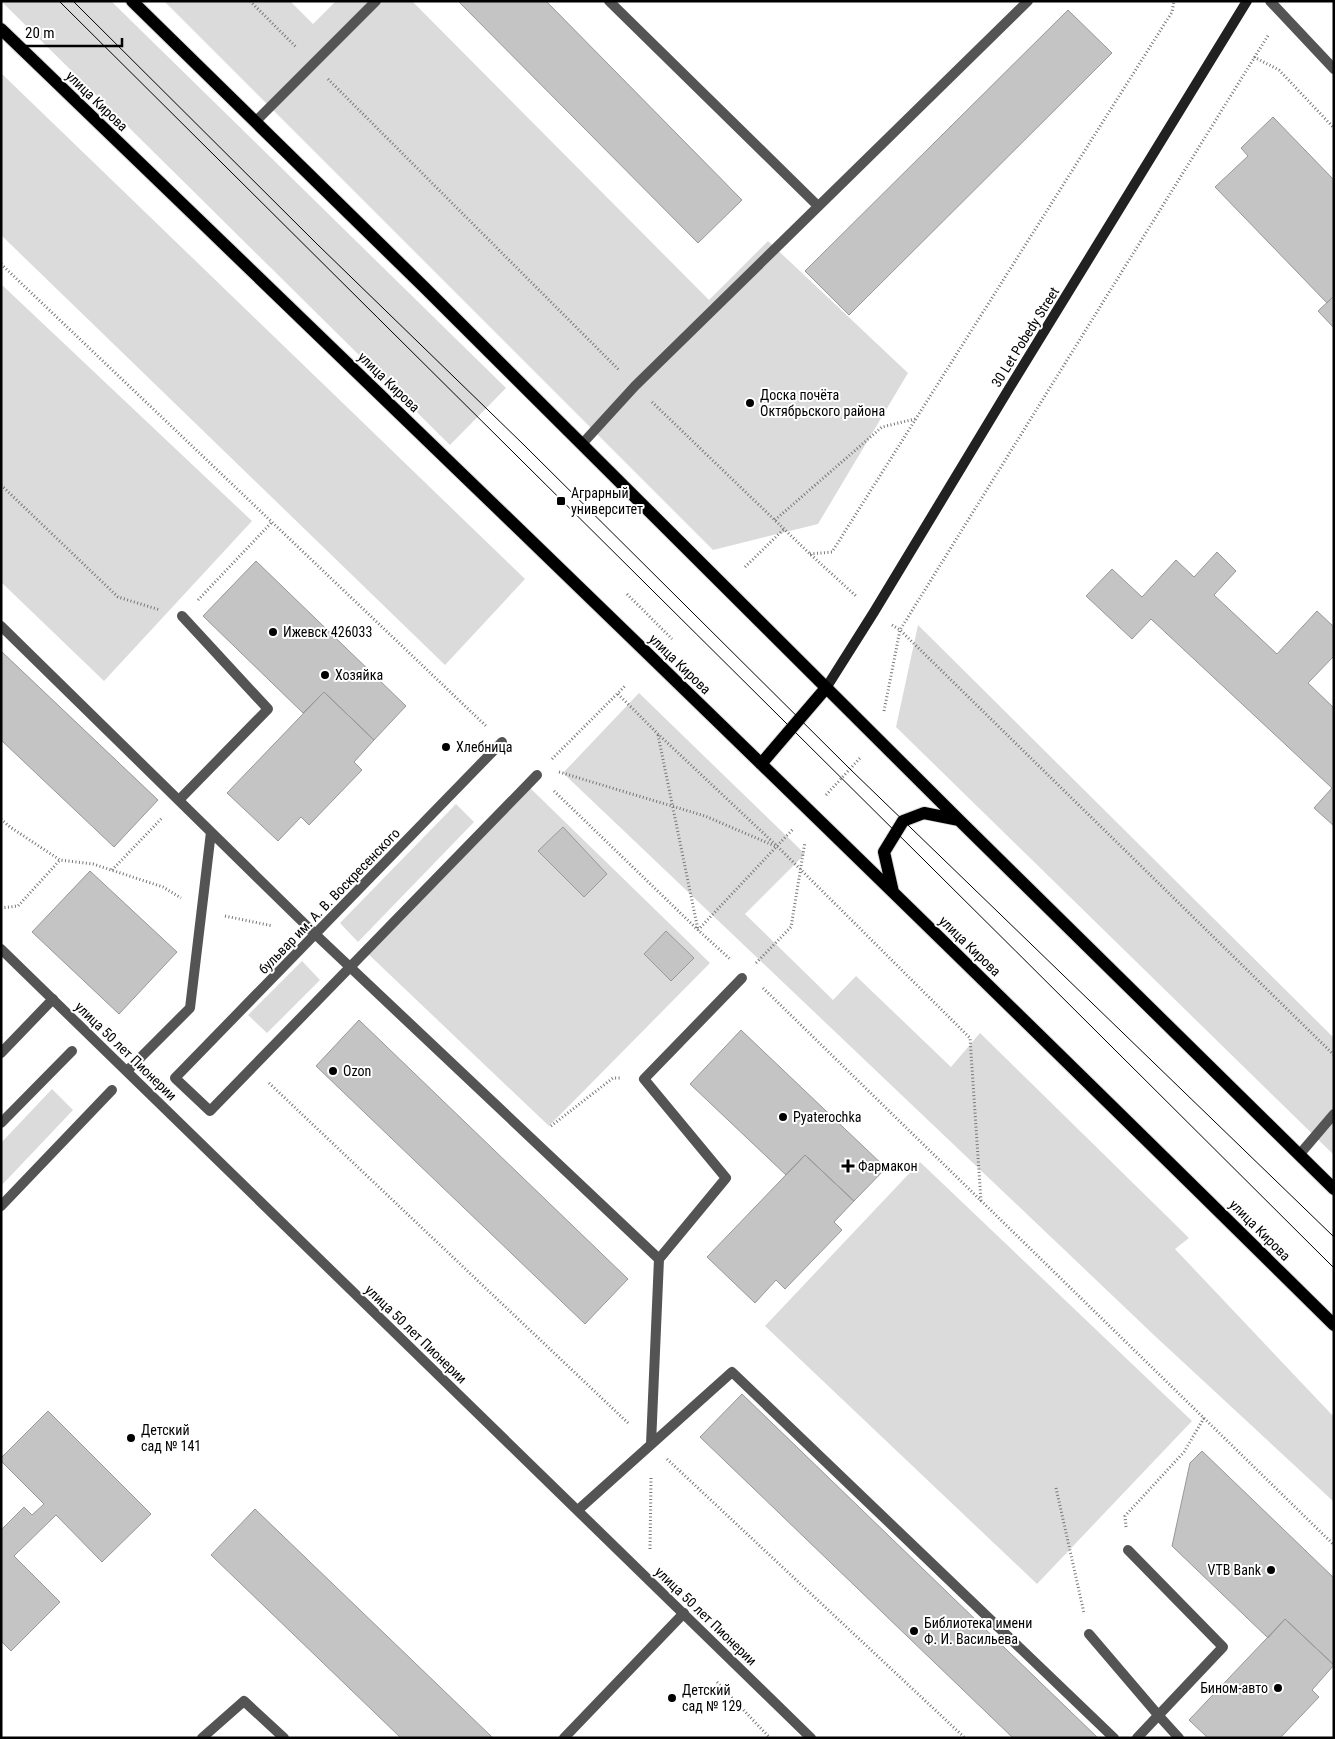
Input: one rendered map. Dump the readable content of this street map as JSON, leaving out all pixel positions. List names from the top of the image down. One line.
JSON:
{"streets":{"main road":["улица Кирова","30 Let Pobedy Street"],"street":["бульвар им. А. В. Воскресенского","улица 50 лет Пионерии"]},"places":{"other":["Доска почёта Октябрьского района","Ижевск 426033","Хозяйка","Хлебница","Ozon","Pyaterochka","Детский сад № 141","VTB Bank","Библиотека имени Ф. И. Васильева","Бином-авто","Детский сад № 129"],"transit":["Аграрный университет"],"health":["Фармакон"]},"scale_bar":"20 m"}
